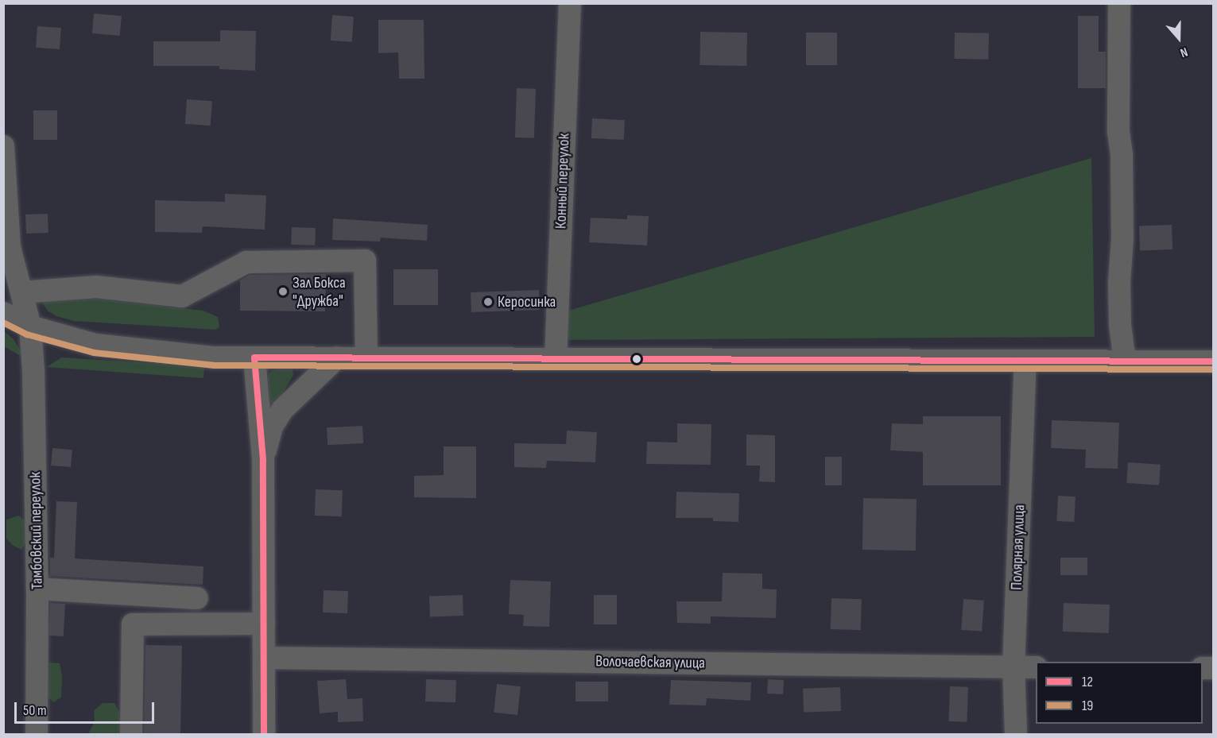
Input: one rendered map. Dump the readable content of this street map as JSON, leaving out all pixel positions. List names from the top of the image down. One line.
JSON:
{"streets":{"street":["Конный переулок","Тамбовский переулок","Полярная улица","Волочаевская улица"]},"crossings":[["Полярная улица","Волочаевская улица"]],"places":["Зал Бокса \"Дружба\"","Керосинка"],"lines":["transit line 19","transit line 12"],"legend":["12","19"],"scale_bar":"50 m","north":"bottom"}
